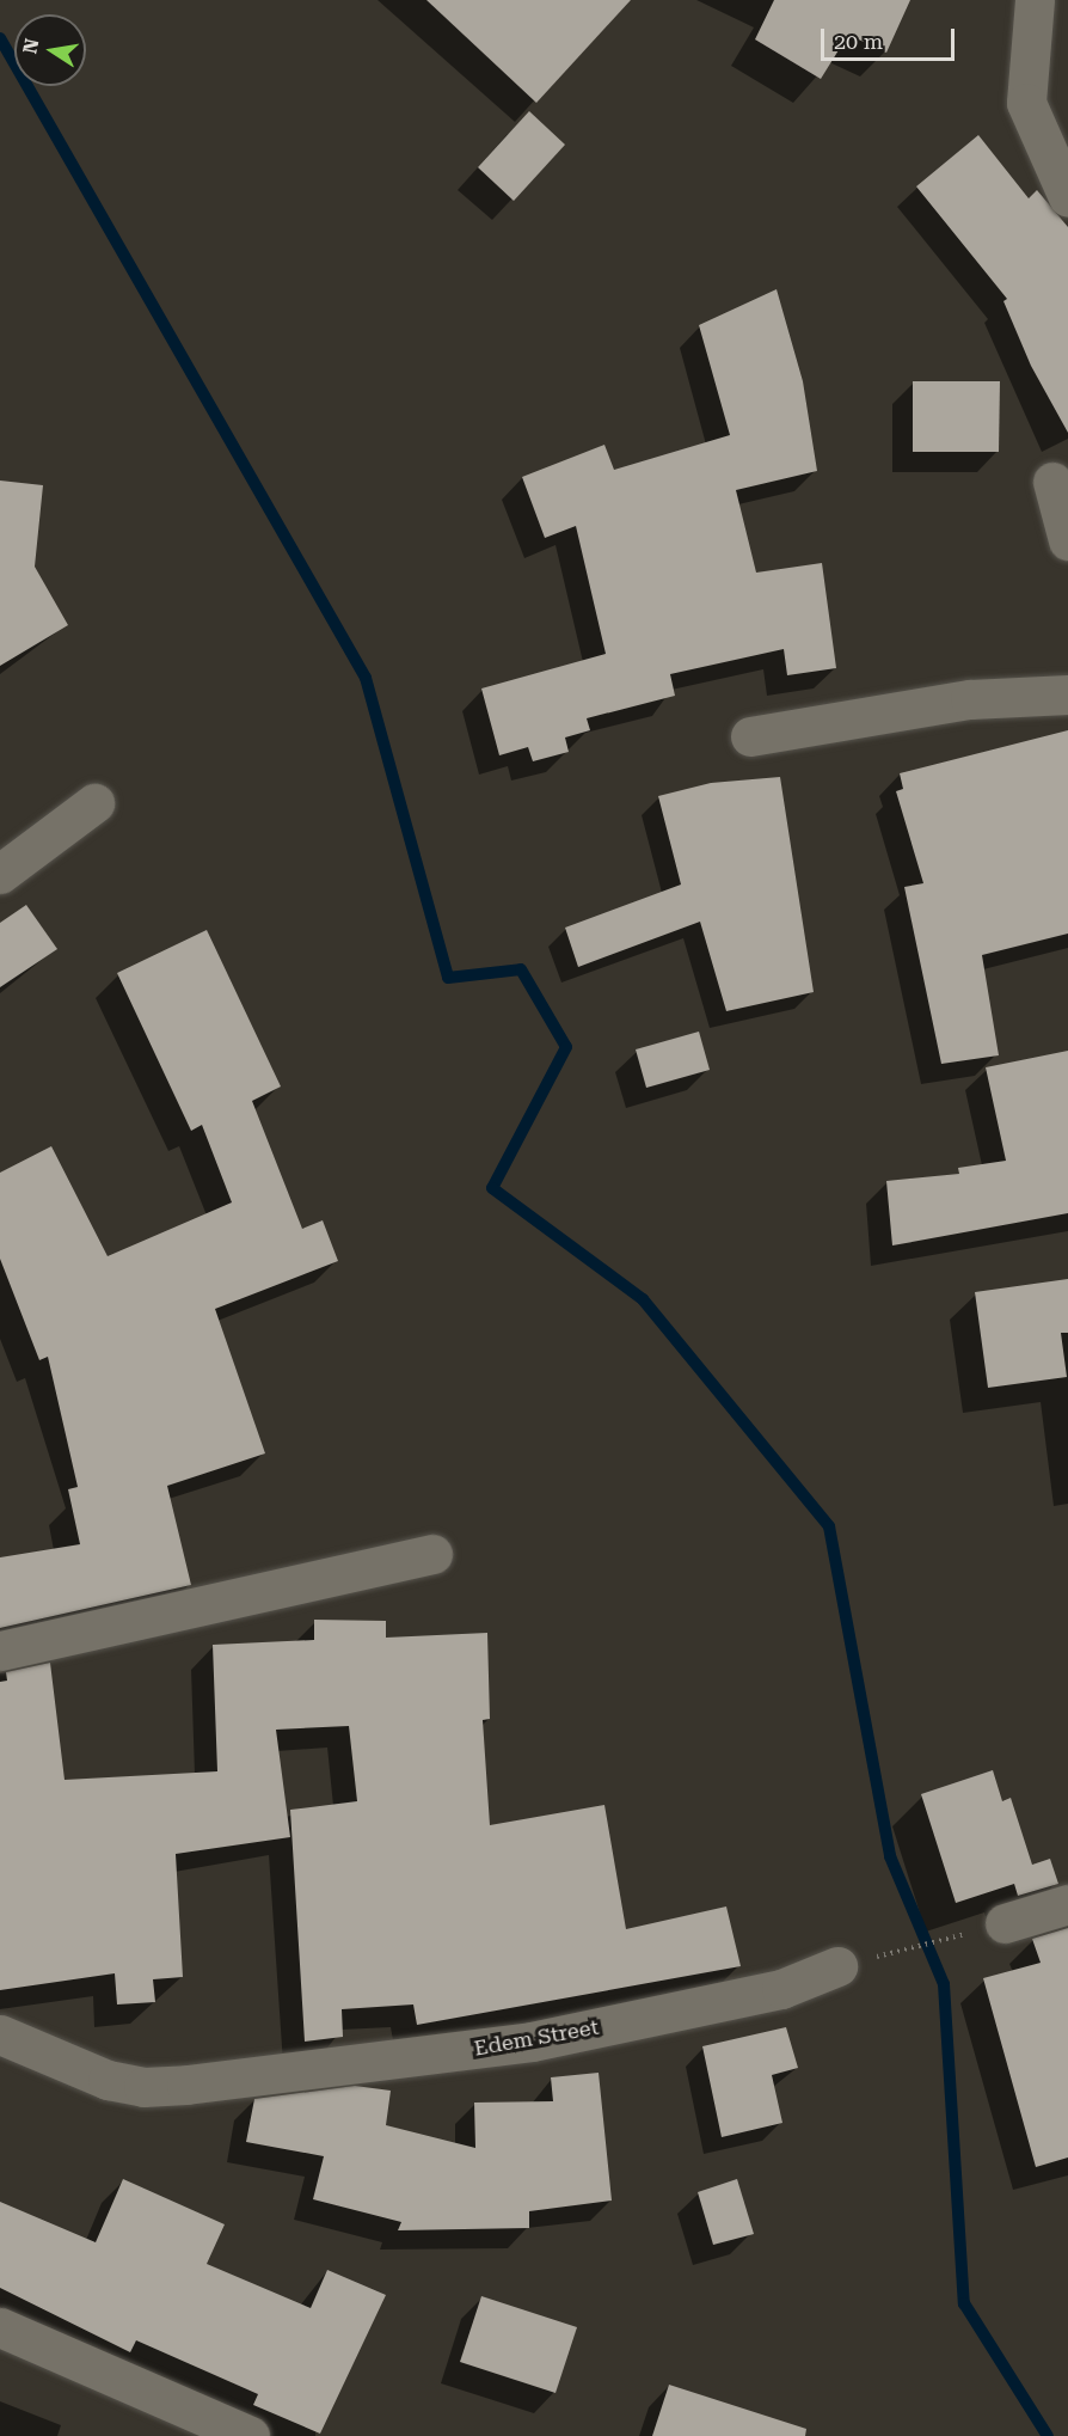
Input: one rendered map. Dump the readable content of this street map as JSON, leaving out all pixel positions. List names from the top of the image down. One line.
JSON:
{"streets":{"street":["Edem Street"]},"scale_bar":"20 m","north":"left"}
